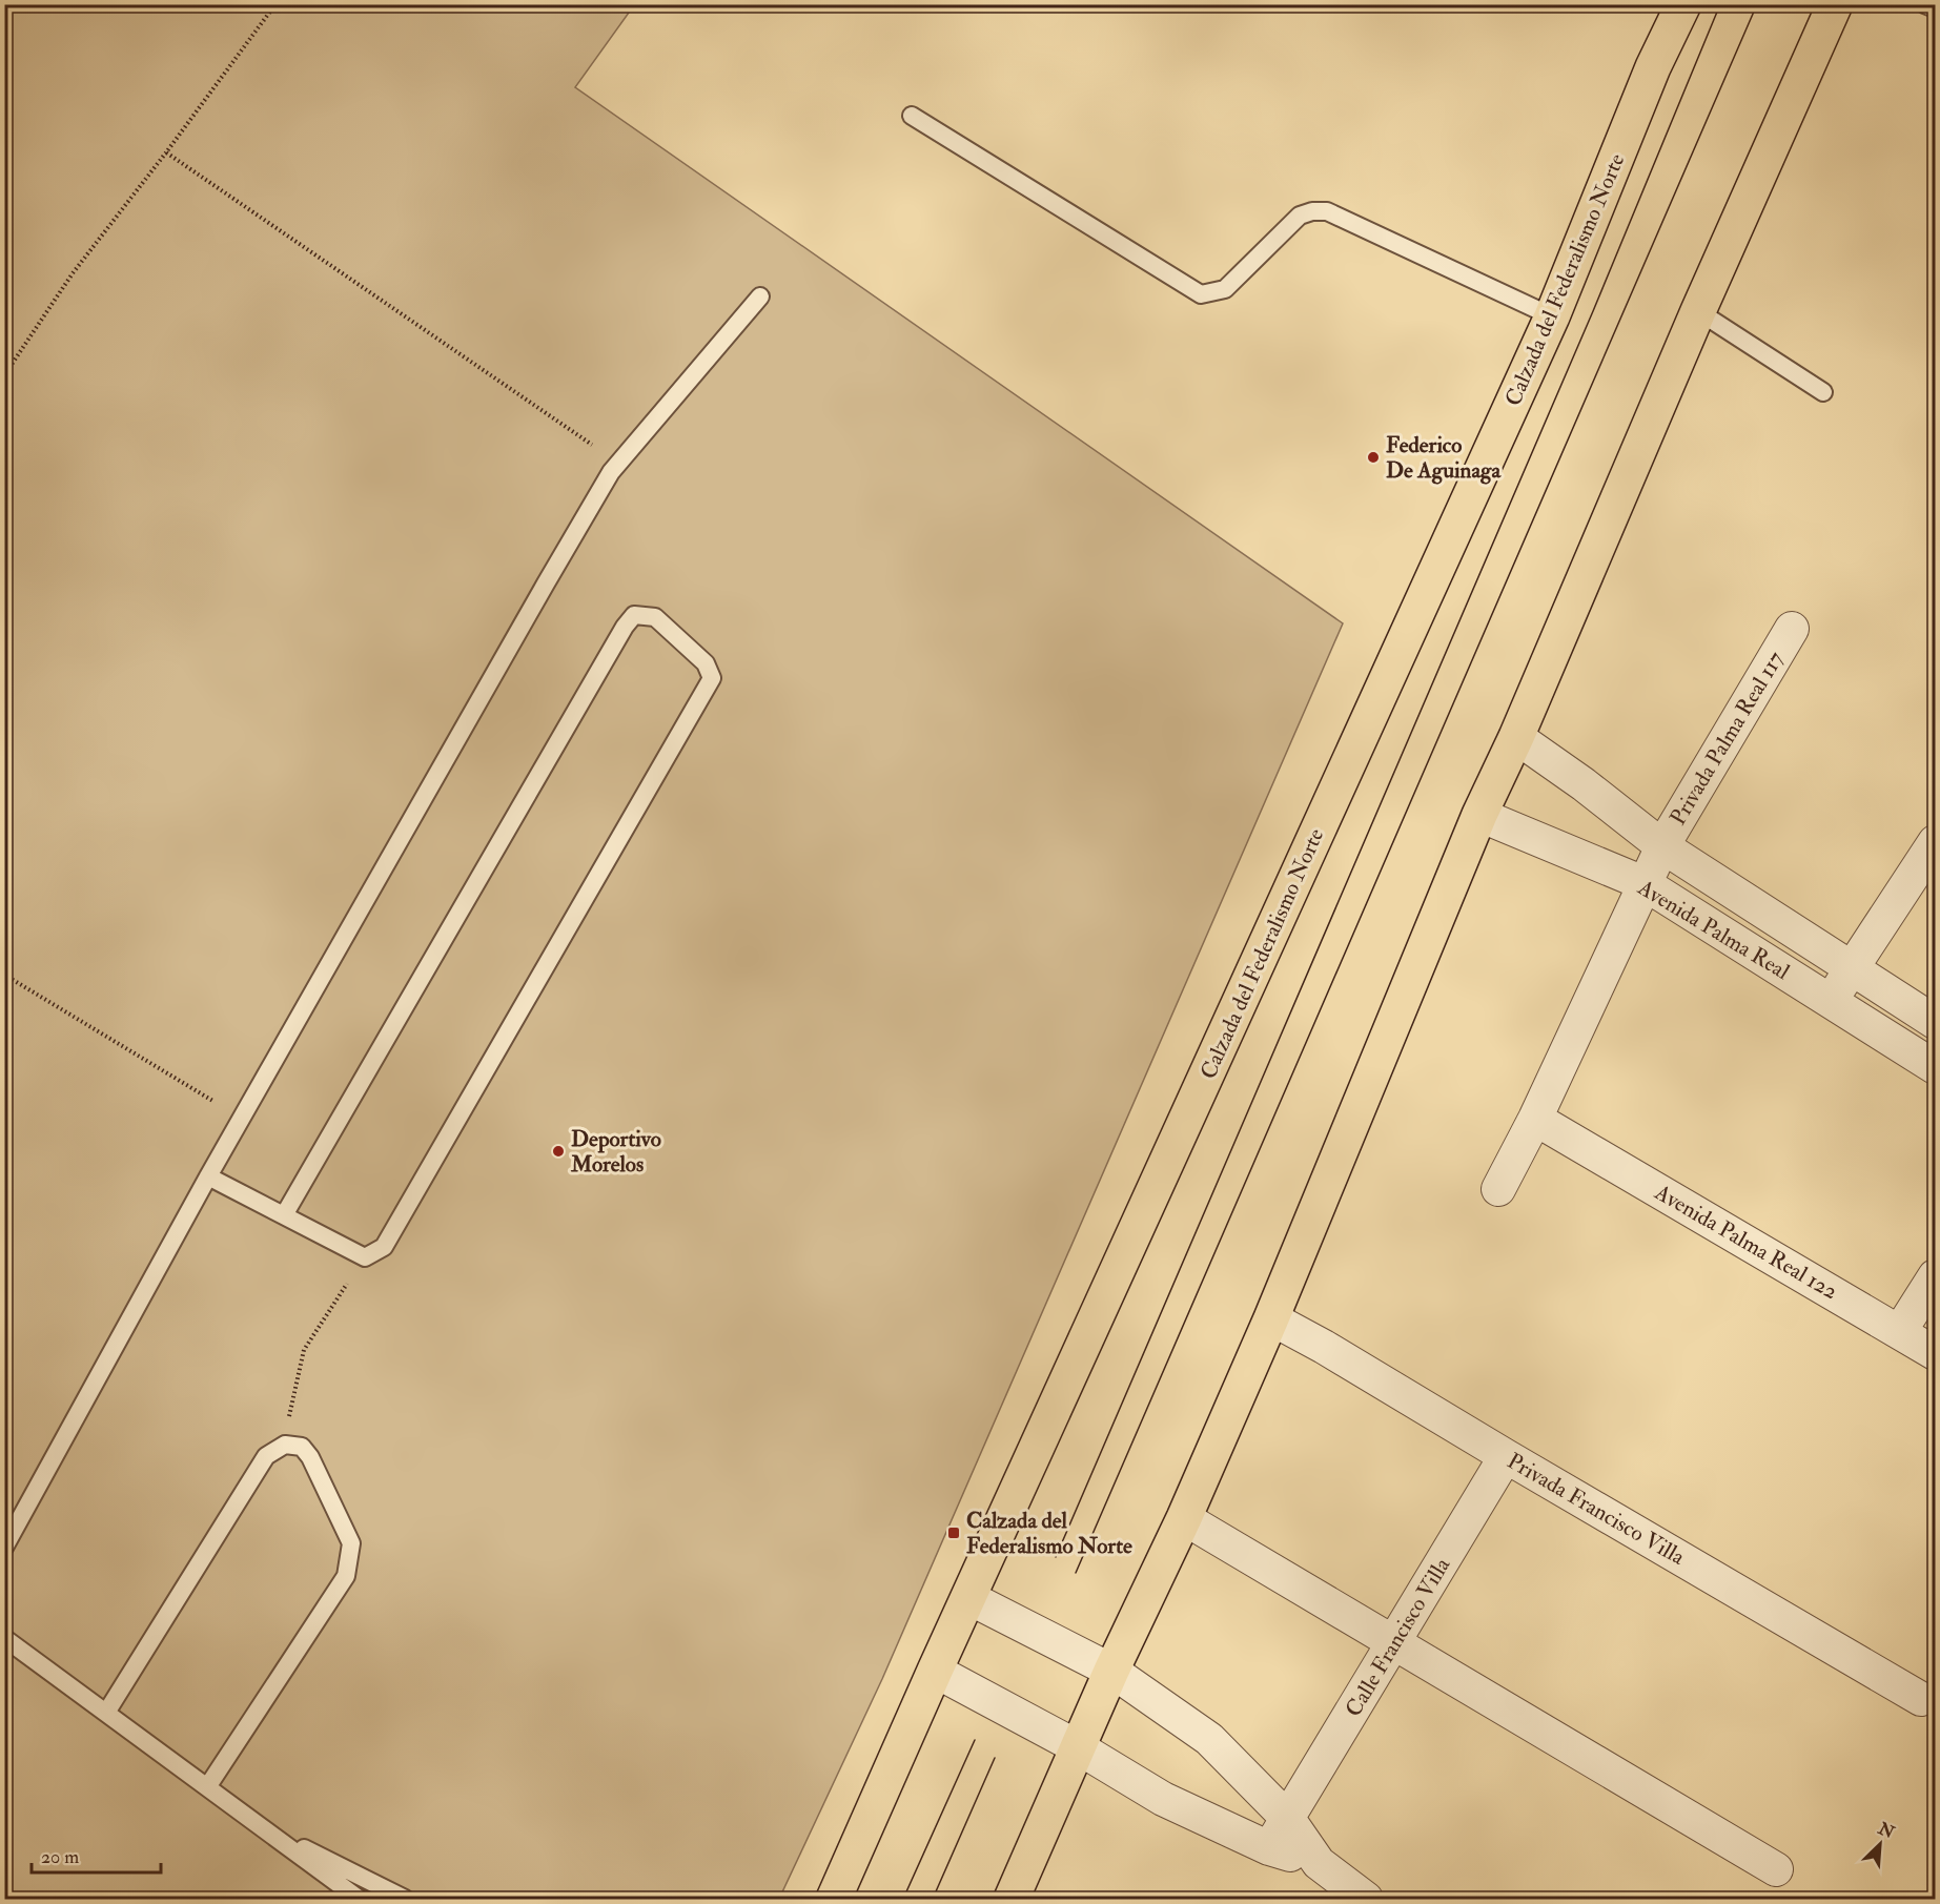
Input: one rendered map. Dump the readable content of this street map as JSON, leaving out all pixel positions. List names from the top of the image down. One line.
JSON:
{"streets":{"main road":["Calzada del Federalismo Norte"],"street":["Privada Palma Real 117","Avenida Palma Real","Avenida Palma Real 122","Privada Francisco Villa","Calle Francisco Villa"]},"crossings":[["Privada Palma Real 117","Avenida Palma Real"],["Privada Francisco Villa","Calle Francisco Villa"]],"places":{"other":["Federico De Aguinaga","Deportivo Morelos"],"transit":["Calzada del Federalismo Norte"]},"scale_bar":"20 m","north":"top right"}
